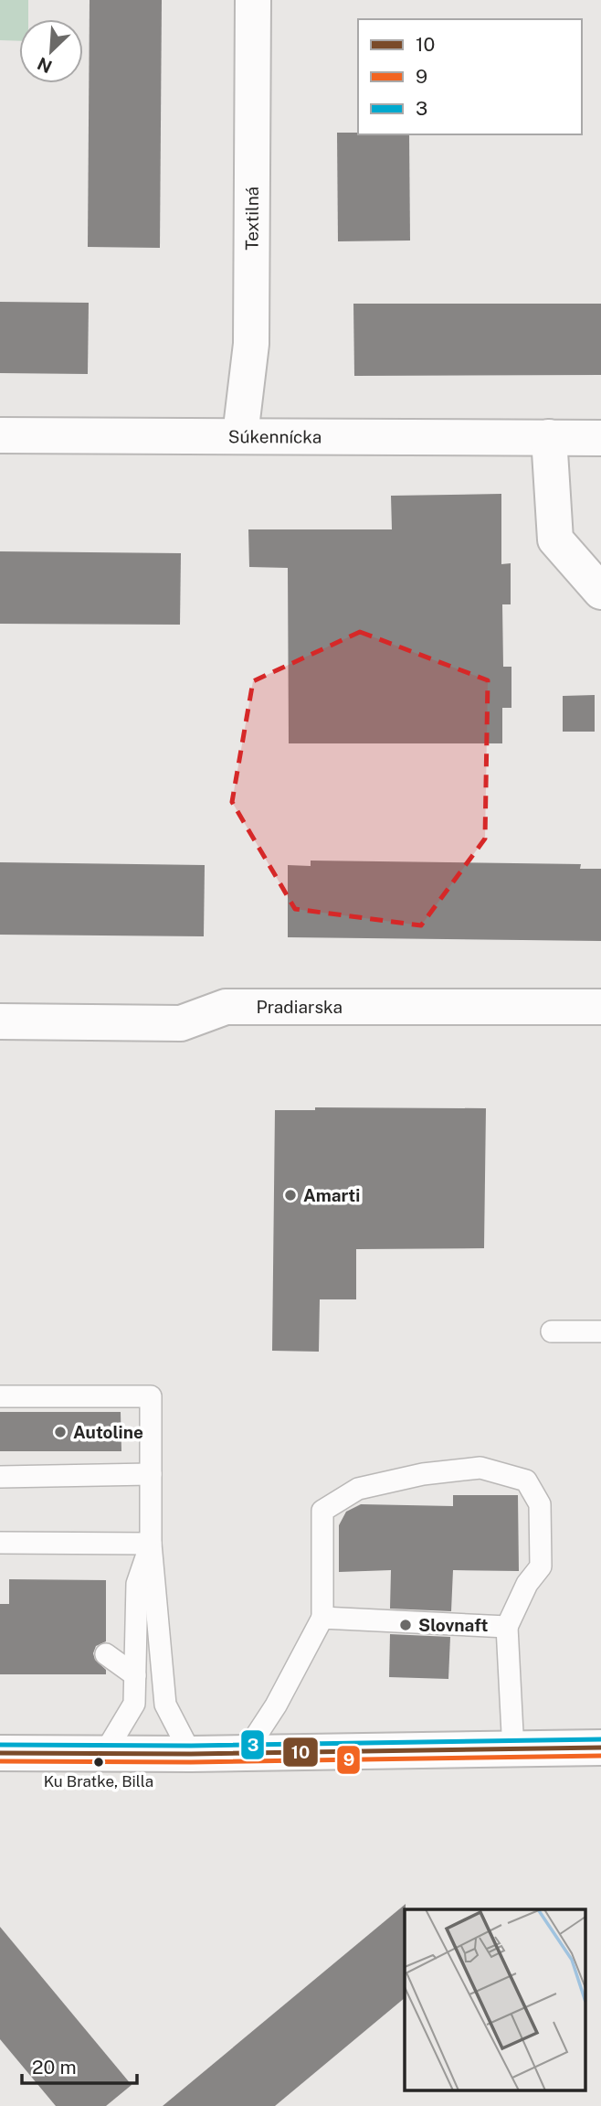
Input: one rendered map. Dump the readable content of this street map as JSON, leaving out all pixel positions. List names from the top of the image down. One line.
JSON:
{"streets":{"street":["Textilná","Súkennícka","Pradiarska"]},"crossings":[["Textilná","Súkennícka"]],"places":["Amarti","Autoline","Slovnaft","Ku Bratke, Billa"],"lines":["transit line 3","transit line 10","transit line 9"],"legend":["10","9","3"],"scale_bar":"20 m","north":"bottom left"}
